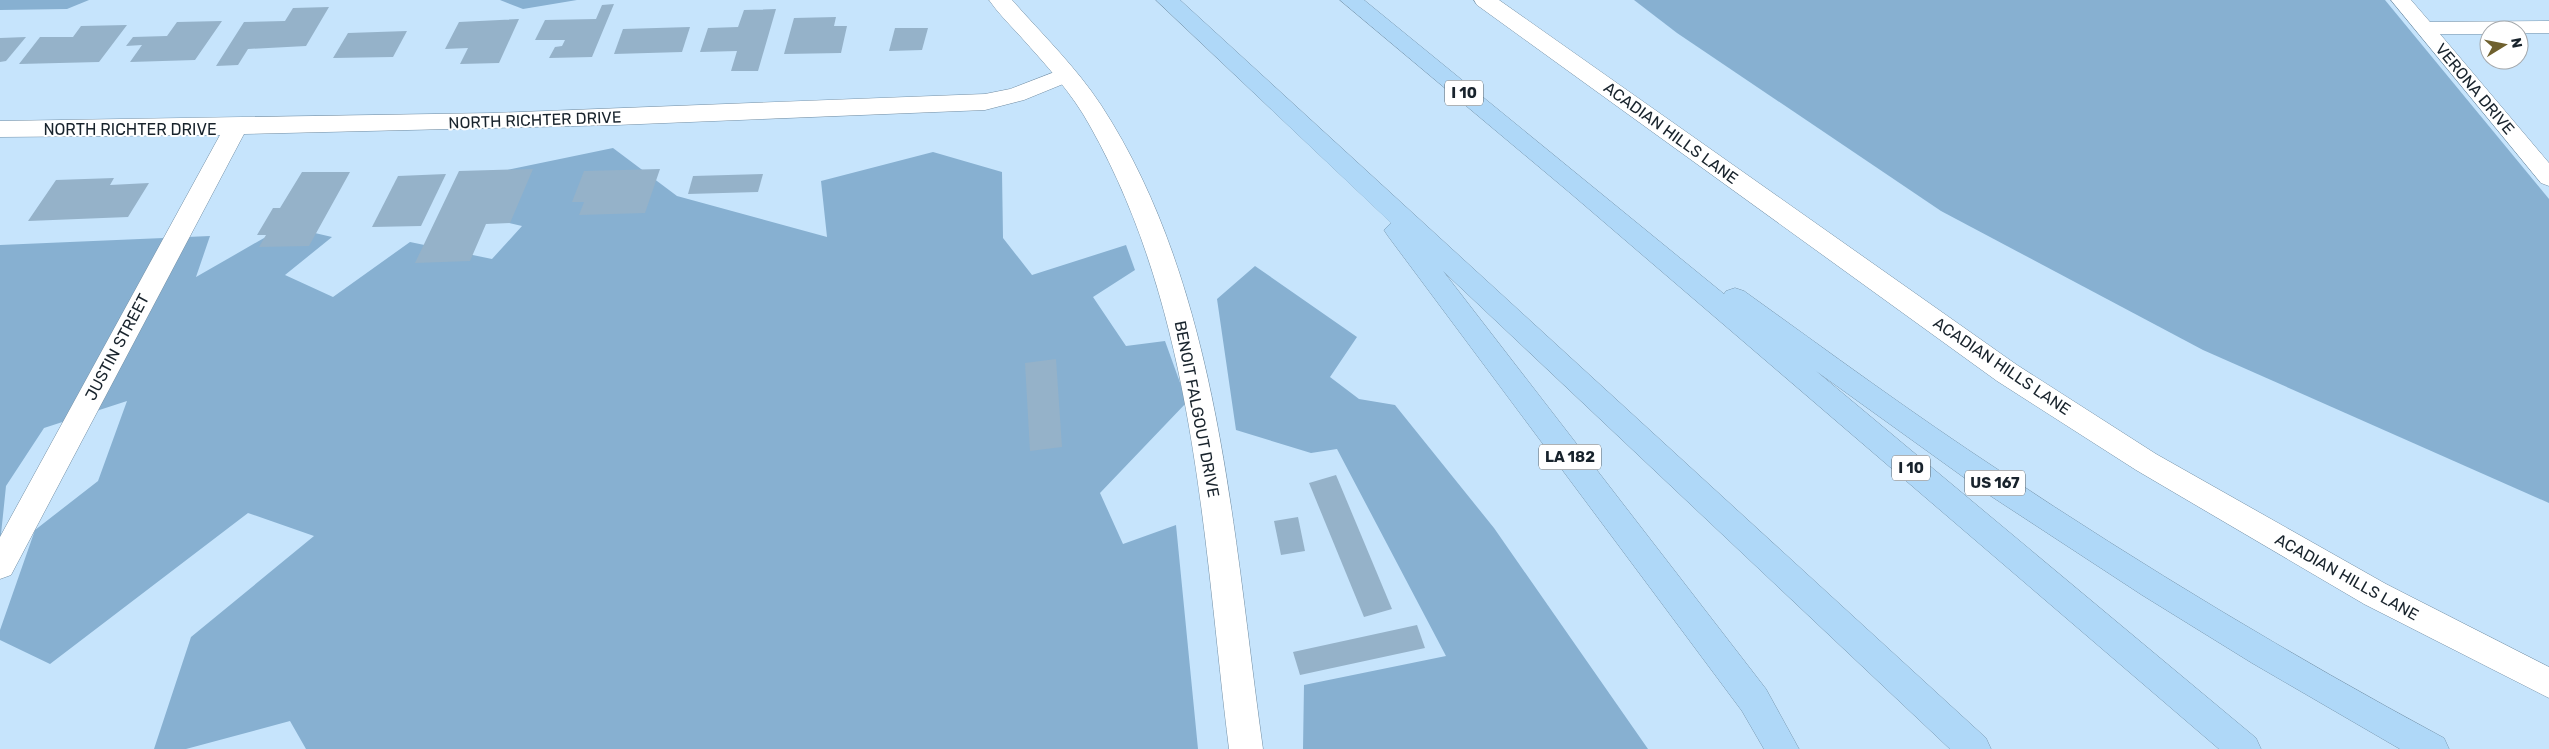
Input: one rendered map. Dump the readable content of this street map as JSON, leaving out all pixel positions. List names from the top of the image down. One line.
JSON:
{"streets":{"highway":["I 10","LA 182","US 167"],"street":["NORTH RICHTER DRIVE","ACADIAN HILLS LANE","JUSTIN STREET","BENOIT FALGOUT DRIVE"],"lane":["VERONA DRIVE"]},"crossings":[["I 10","US 167"],["NORTH RICHTER DRIVE","JUSTIN STREET"],["NORTH RICHTER DRIVE","BENOIT FALGOUT DRIVE"]],"north":"right"}
